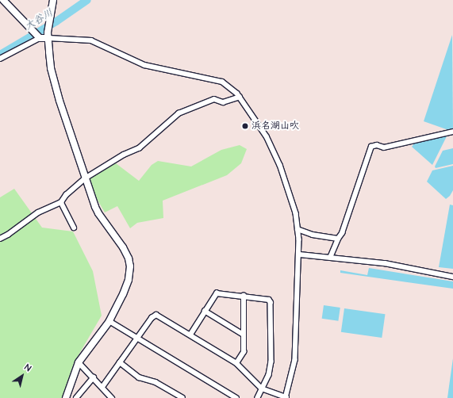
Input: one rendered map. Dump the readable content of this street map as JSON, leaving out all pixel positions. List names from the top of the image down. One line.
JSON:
{"water":["大谷川"],"places":["浜名湖山吹"],"north":"top right"}
